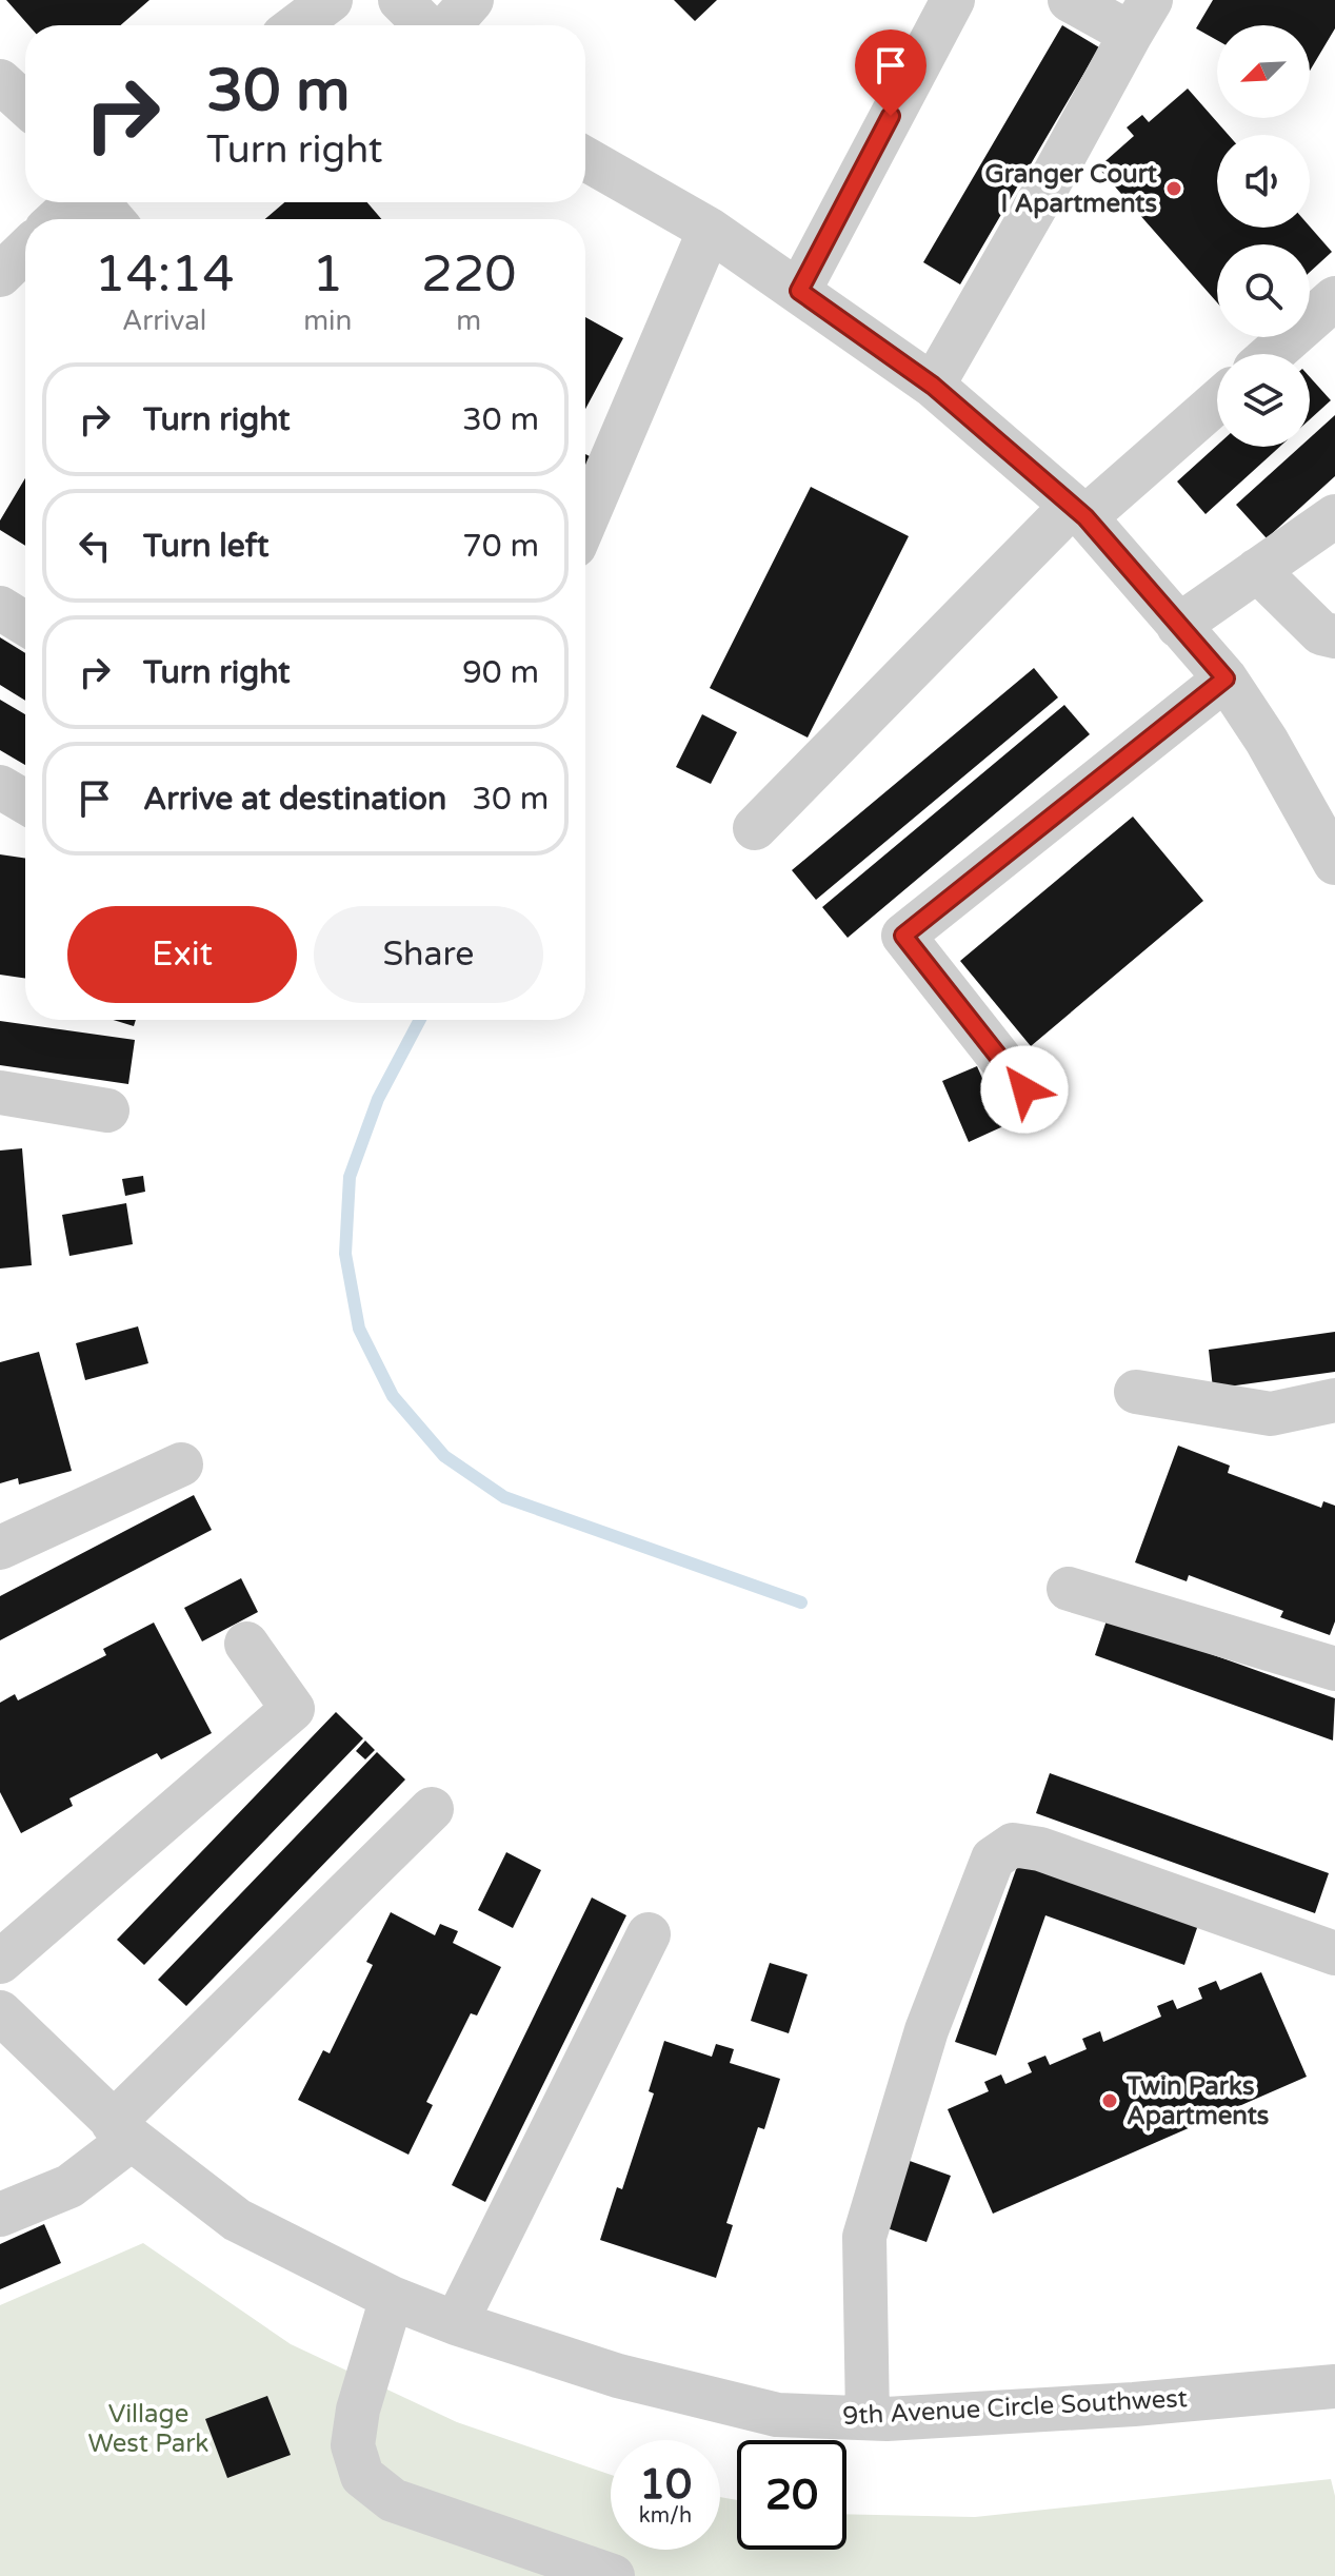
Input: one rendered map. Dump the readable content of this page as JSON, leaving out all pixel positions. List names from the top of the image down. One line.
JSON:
{"streets":{"street":["9th Avenue Circle Southwest"]},"parks":["Village West Park"],"places":["Granger Court I Apartments","Twin Parks Apartments"],"north":"bottom left","page":{"turn":["30 m","Turn right"],"eta":["14:14","Arrival","1","min","220","m"],"list":[{"name":"Turn right","value":"30 m"},{"name":"Turn left","value":"70 m"},{"name":"Turn right","value":"90 m"},{"name":"Arrive at destination","value":"30 m"}],"buttons":["Exit","Share"],"speed":"10 km/h","limit":"20"}}
